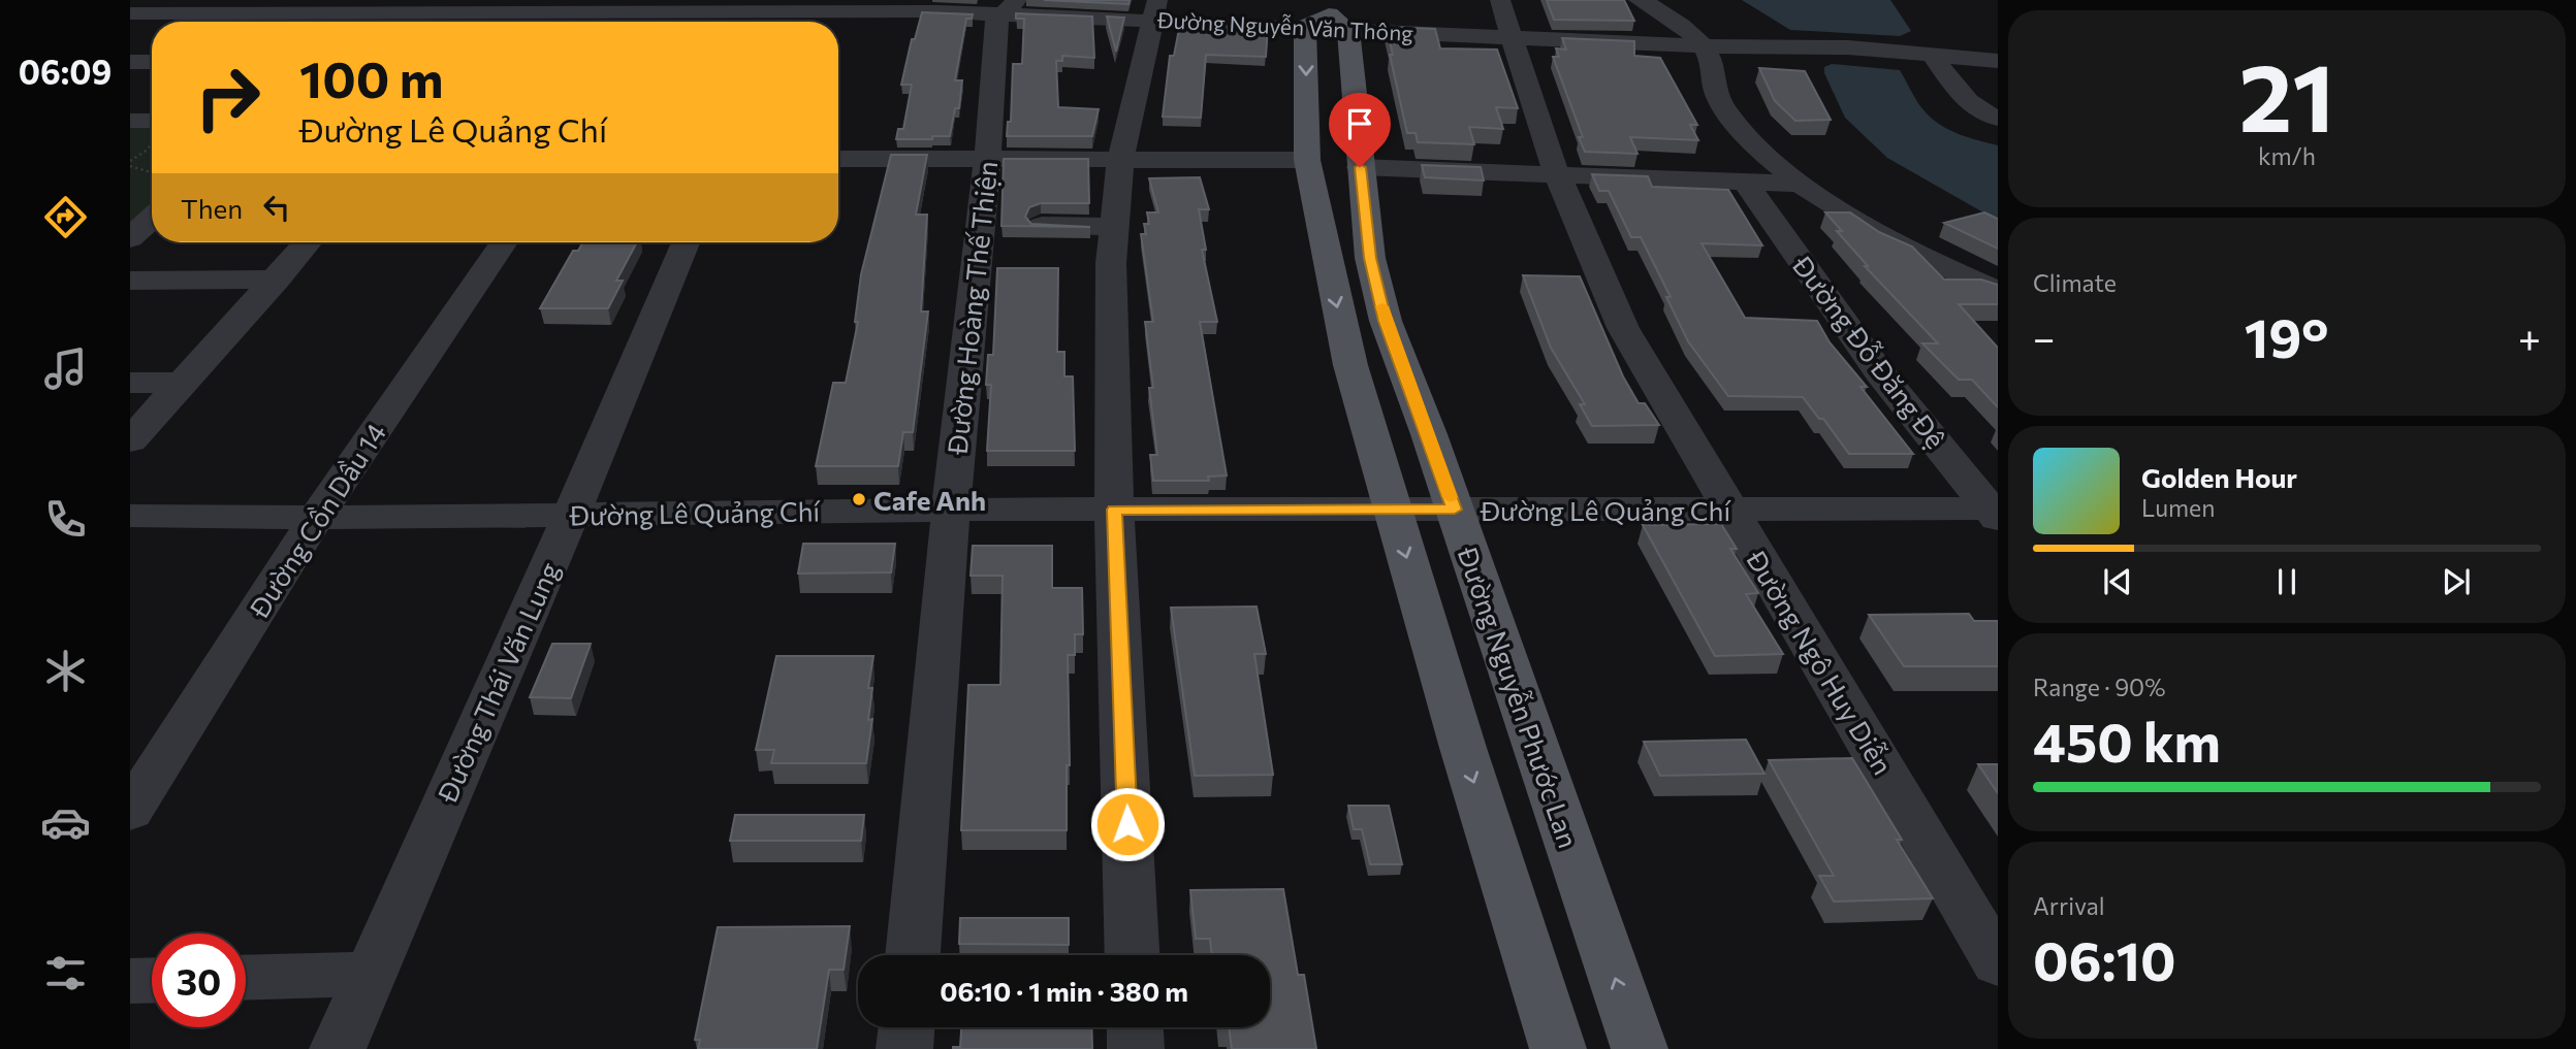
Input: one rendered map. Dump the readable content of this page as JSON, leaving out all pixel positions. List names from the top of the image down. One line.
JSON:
{"streets":{"main road":["Đường Nguyễn Phước Lan"],"street":["Đường Nguyễn Văn Thông","Đường Hoàng Thế Thiện","Đường Đỗ Đăng Đệ","Đường Lê Quảng Chí","Đường Cồn Dầu 14","Đường Ngô Huy Diễn","Đường Thái Văn Lung"]},"crossings":[["Đường Nguyễn Văn Thông","Đường Hoàng Thế Thiện"],["Đường Nguyễn Văn Thông","Đường Ngô Huy Diễn"],["Đường Nguyễn Văn Thông","Đường Nguyễn Phước Lan"],["Đường Hoàng Thế Thiện","Đường Lê Quảng Chí"],["Đường Đỗ Đăng Đệ","Đường Lê Quảng Chí"],["Đường Lê Quảng Chí","Đường Cồn Dầu 14"],["Đường Lê Quảng Chí","Đường Ngô Huy Diễn"],["Đường Lê Quảng Chí","Đường Thái Văn Lung"],["Đường Lê Quảng Chí","Đường Nguyễn Phước Lan"]],"places":["Cafe Anh"],"page":{"tabs":"06:09","tile":[["21","km/h"],"Climate",["Range · 90%","450 km"],["Arrival","06:10"]],"turn":["100 m","Đường Lê Quảng Chí"],"then":"Then","heat":["−","19°","+"],"song":["Golden Hour","Lumen"],"limit":"30","trip":"06:10 · 1 min · 380 m"}}
